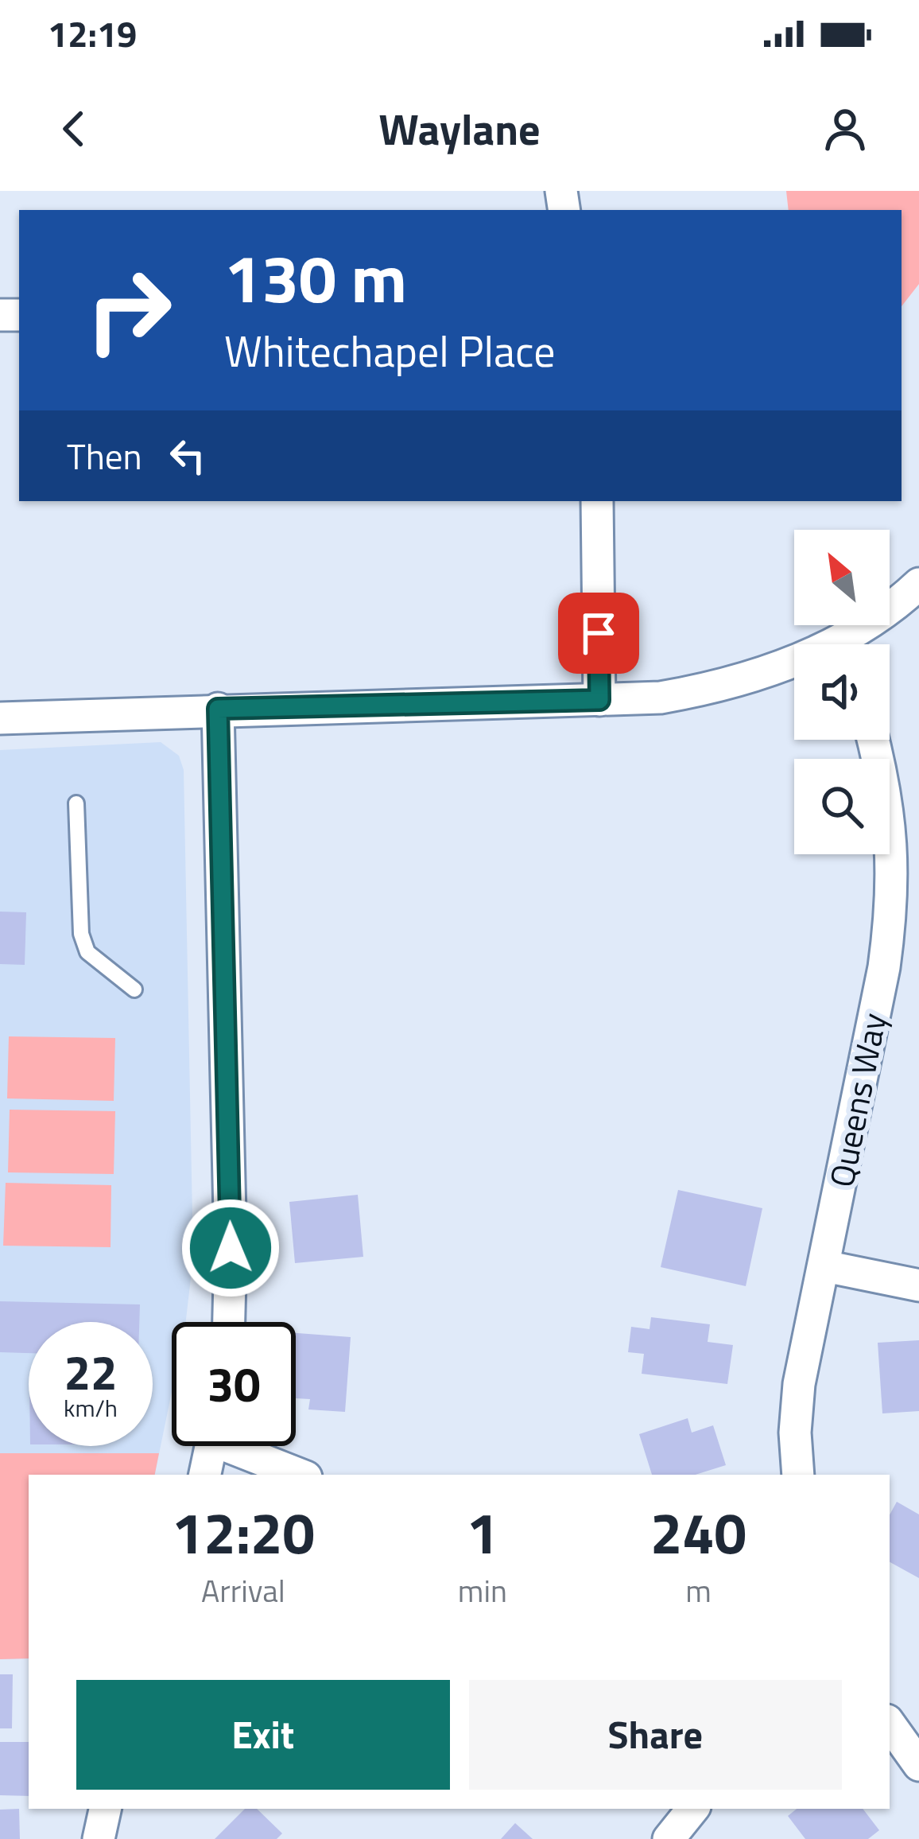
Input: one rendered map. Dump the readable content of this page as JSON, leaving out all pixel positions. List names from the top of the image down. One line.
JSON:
{"streets":{"street":["Queens Way"]},"north":"top left","page":{"status":"12:19","header":"Waylane","turn":["130 m","Whitechapel Place"],"then":"Then","speed":"22 km/h","limit":"30","eta":["12:20","Arrival","1","min","240","m"],"buttons":["Exit","Share"]}}
